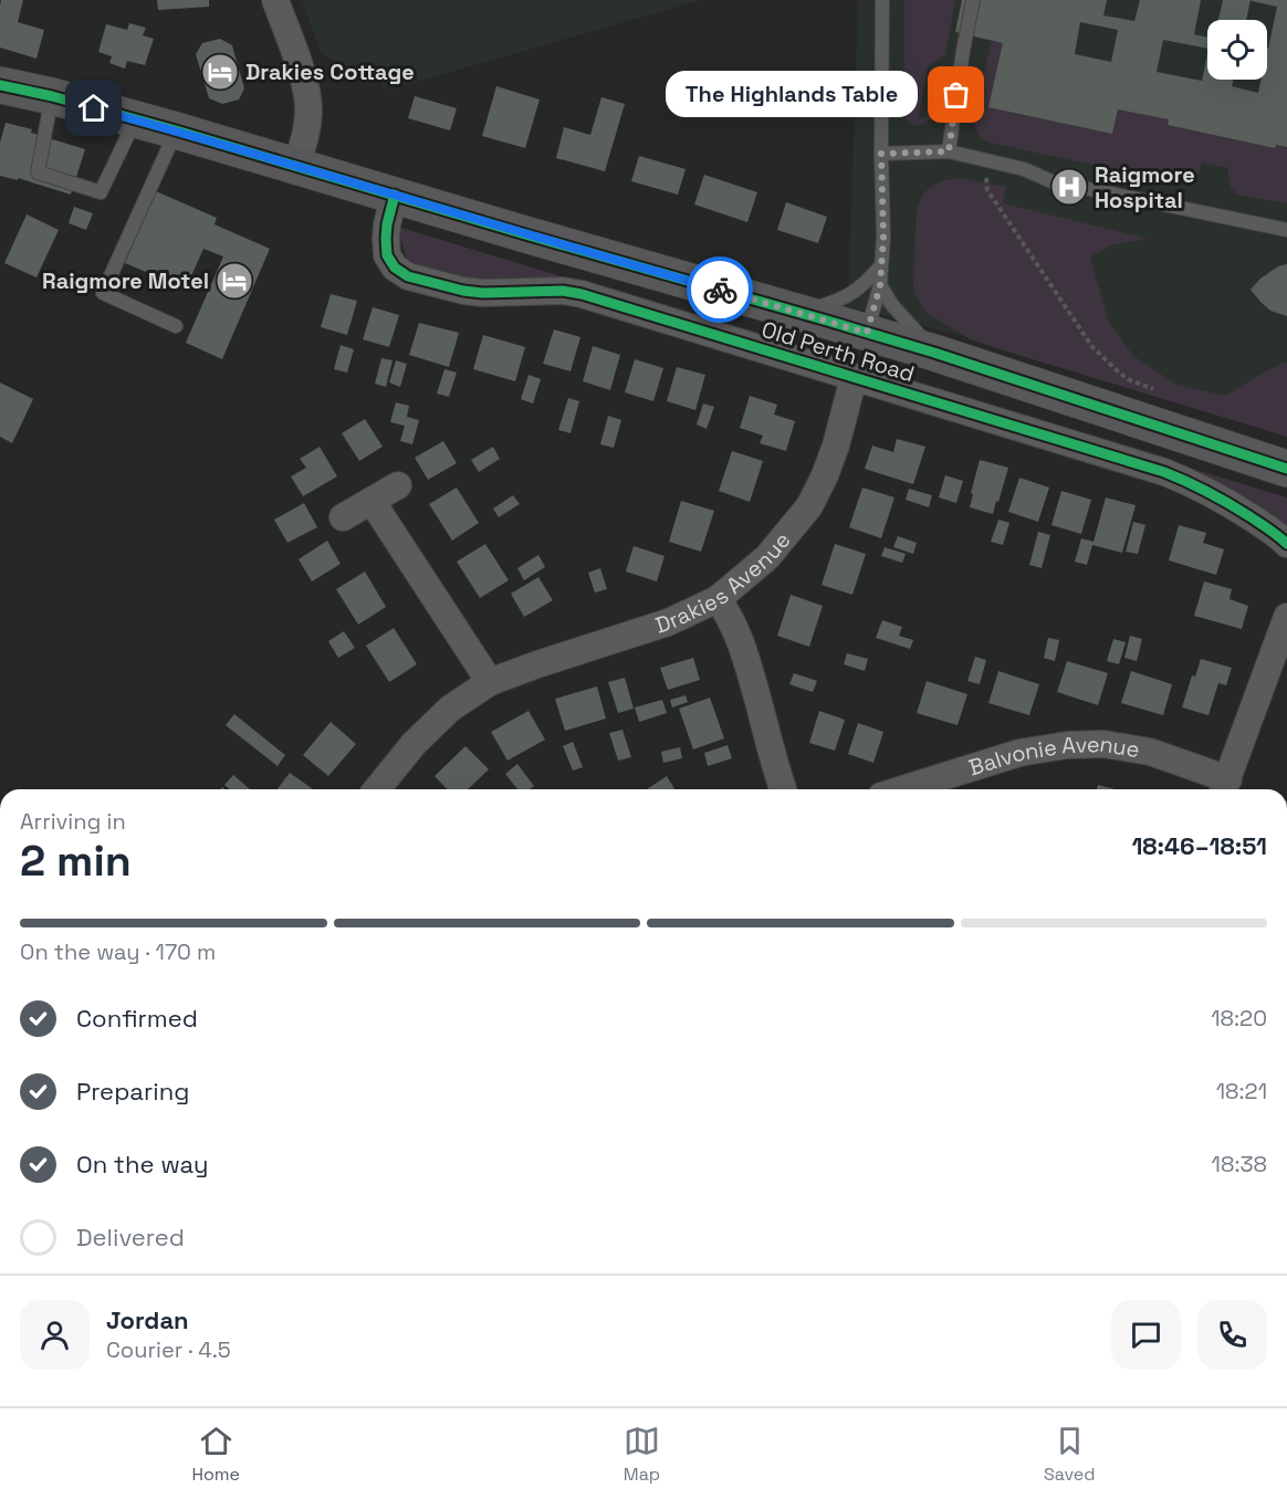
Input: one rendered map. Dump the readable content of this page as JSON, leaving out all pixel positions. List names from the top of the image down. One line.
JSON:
{"streets":{"main road":["Old Perth Road"],"street":["Drakies Avenue","Balvonie Avenue"]},"crossings":[["Old Perth Road","Drakies Avenue"]],"places":{"hotel":["Drakies Cottage","Raigmore Motel"],"other":["The Highlands Table"],"hospital":["Raigmore Hospital"]},"page":{"bubble":"The Highlands Table","heading":["2 min","Arriving in","18:46–18:51"],"panel":["Jordan","Courier · 4.5"],"bar":"On the way · 170 m","list":[["Confirmed","18:20"],["Preparing","18:21"],["On the way","18:38"],"Delivered"],"tabs":["Home","Map","Saved"]}}
